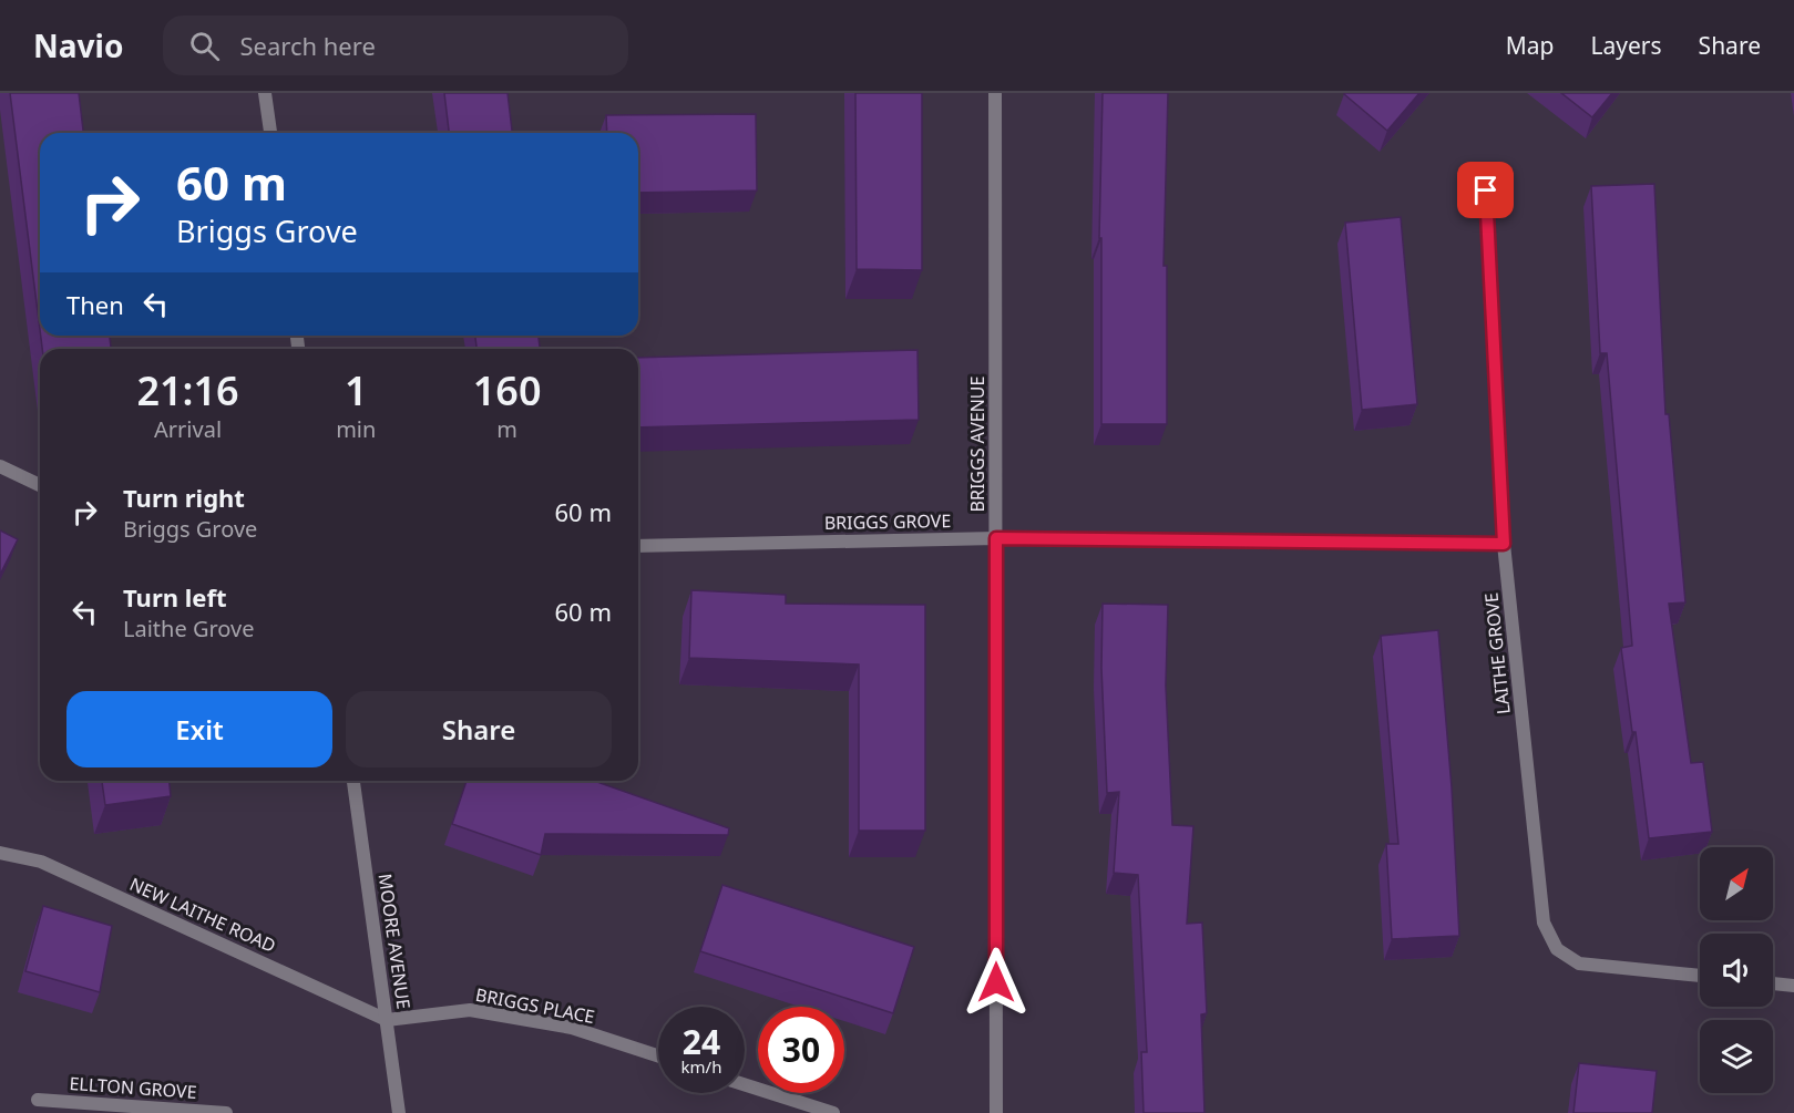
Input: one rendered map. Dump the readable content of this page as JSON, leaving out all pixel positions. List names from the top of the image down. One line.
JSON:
{"streets":{"street":["BRIGGS AVENUE","BRIGGS GROVE","LAITHE GROVE","NEW LAITHE ROAD","MOORE AVENUE","BRIGGS PLACE","ELLTON GROVE"]},"crossings":[["BRIGGS AVENUE","BRIGGS GROVE"],["BRIGGS GROVE","LAITHE GROVE"],["NEW LAITHE ROAD","MOORE AVENUE"],["NEW LAITHE ROAD","BRIGGS PLACE"],["MOORE AVENUE","BRIGGS PLACE"]],"north":"top right","page":{"header":"Navio","search":"Search here","nav":["Map","Layers","Share"],"turn":["60 m","Briggs Grove"],"then":"Then","eta":["21:16","Arrival","1","min","160","m"],"list":[{"name":"Turn right","note":"Briggs Grove","value":"60 m"},{"name":"Turn left","note":"Laithe Grove","value":"60 m"}],"buttons":["Exit","Share"],"speed":"24 km/h","limit":"30"}}
